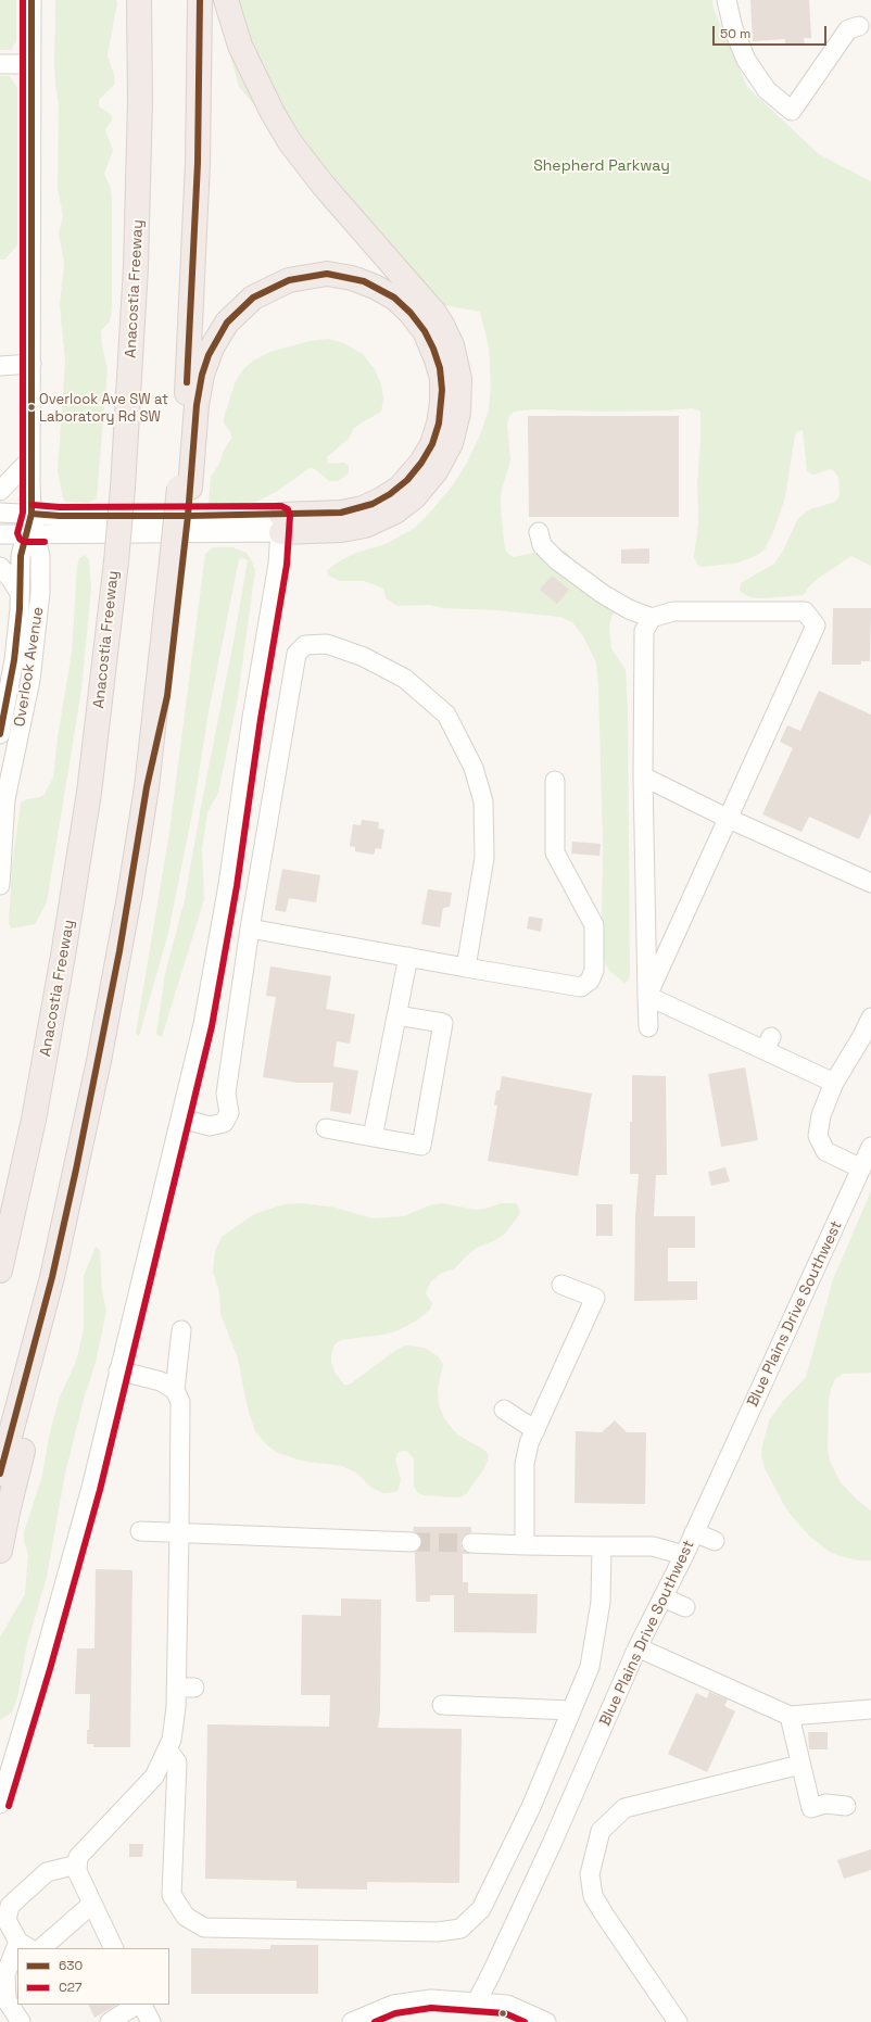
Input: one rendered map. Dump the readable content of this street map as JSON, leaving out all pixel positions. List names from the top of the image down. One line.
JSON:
{"streets":{"highway":["Anacostia Freeway"],"street":["Overlook Avenue","Blue Plains Drive Southwest"]},"parks":["Shepherd Parkway"],"places":["Overlook Ave SW at Laboratory Rd SW"],"lines":["transit line 630","transit line C27"],"legend":["630","C27"],"scale_bar":"50 m"}
